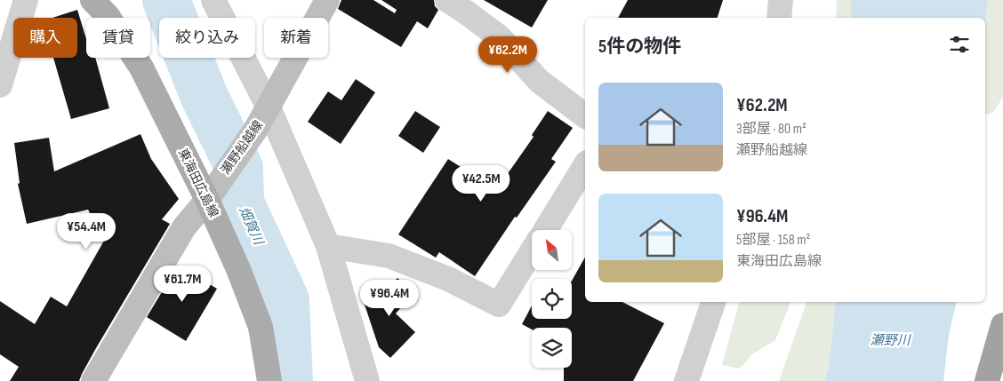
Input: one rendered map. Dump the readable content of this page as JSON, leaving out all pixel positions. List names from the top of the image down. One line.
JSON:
{"streets":{"main road":["瀬野船越線","東海田広島線"]},"crossings":[["瀬野船越線","東海田広島線"]],"water":["畑賀川","瀬野川"],"north":"top left","page":{"chip":["購入","賃貸","絞り込み","新着"],"heading":"5件の物件","price":["¥62.2M","¥42.5M","¥54.4M","¥61.7M","¥96.4M"],"list":[{"name":"¥62.2M","note":"3部屋 · 80 m² · 瀬野船越線"},{"name":"¥96.4M","note":"5部屋 · 158 m² · 東海田広島線"}]}}
